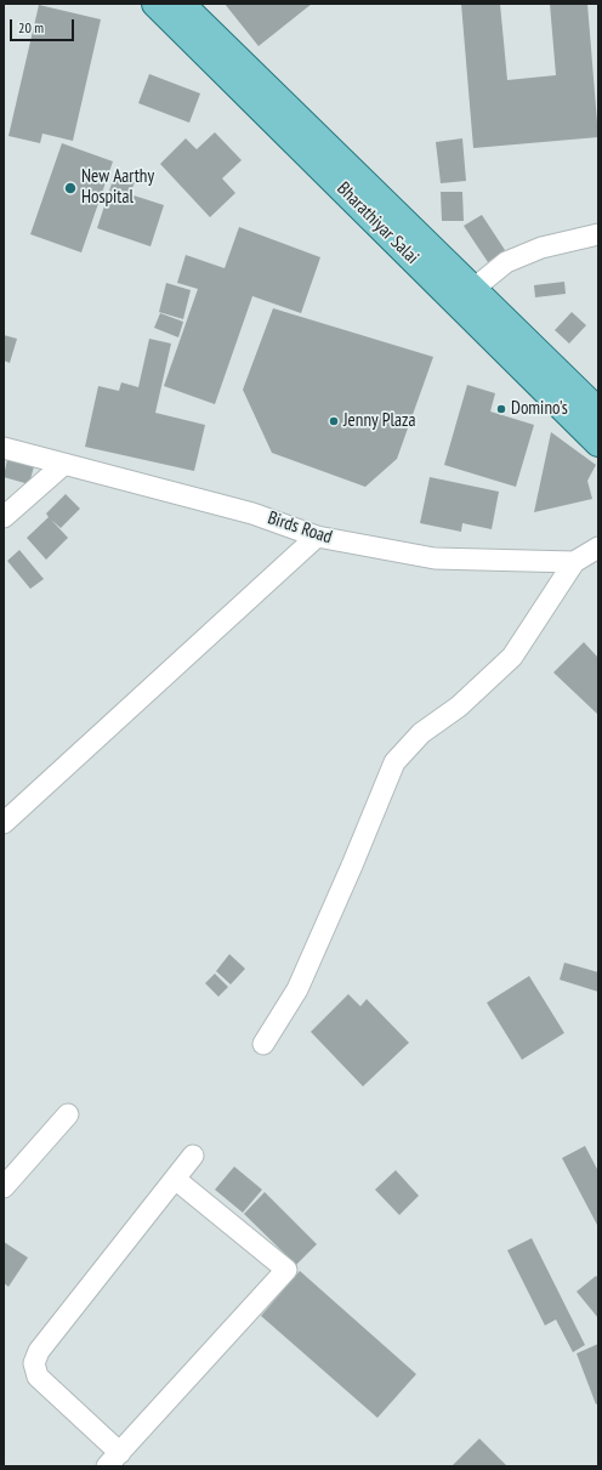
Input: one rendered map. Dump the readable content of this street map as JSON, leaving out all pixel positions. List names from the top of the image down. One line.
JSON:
{"streets":{"main road":["Bharathiyar Salai"],"street":["Birds Road"]},"places":["New Aarthy Hospital","Domino's","Jenny Plaza"],"scale_bar":"20 m"}
